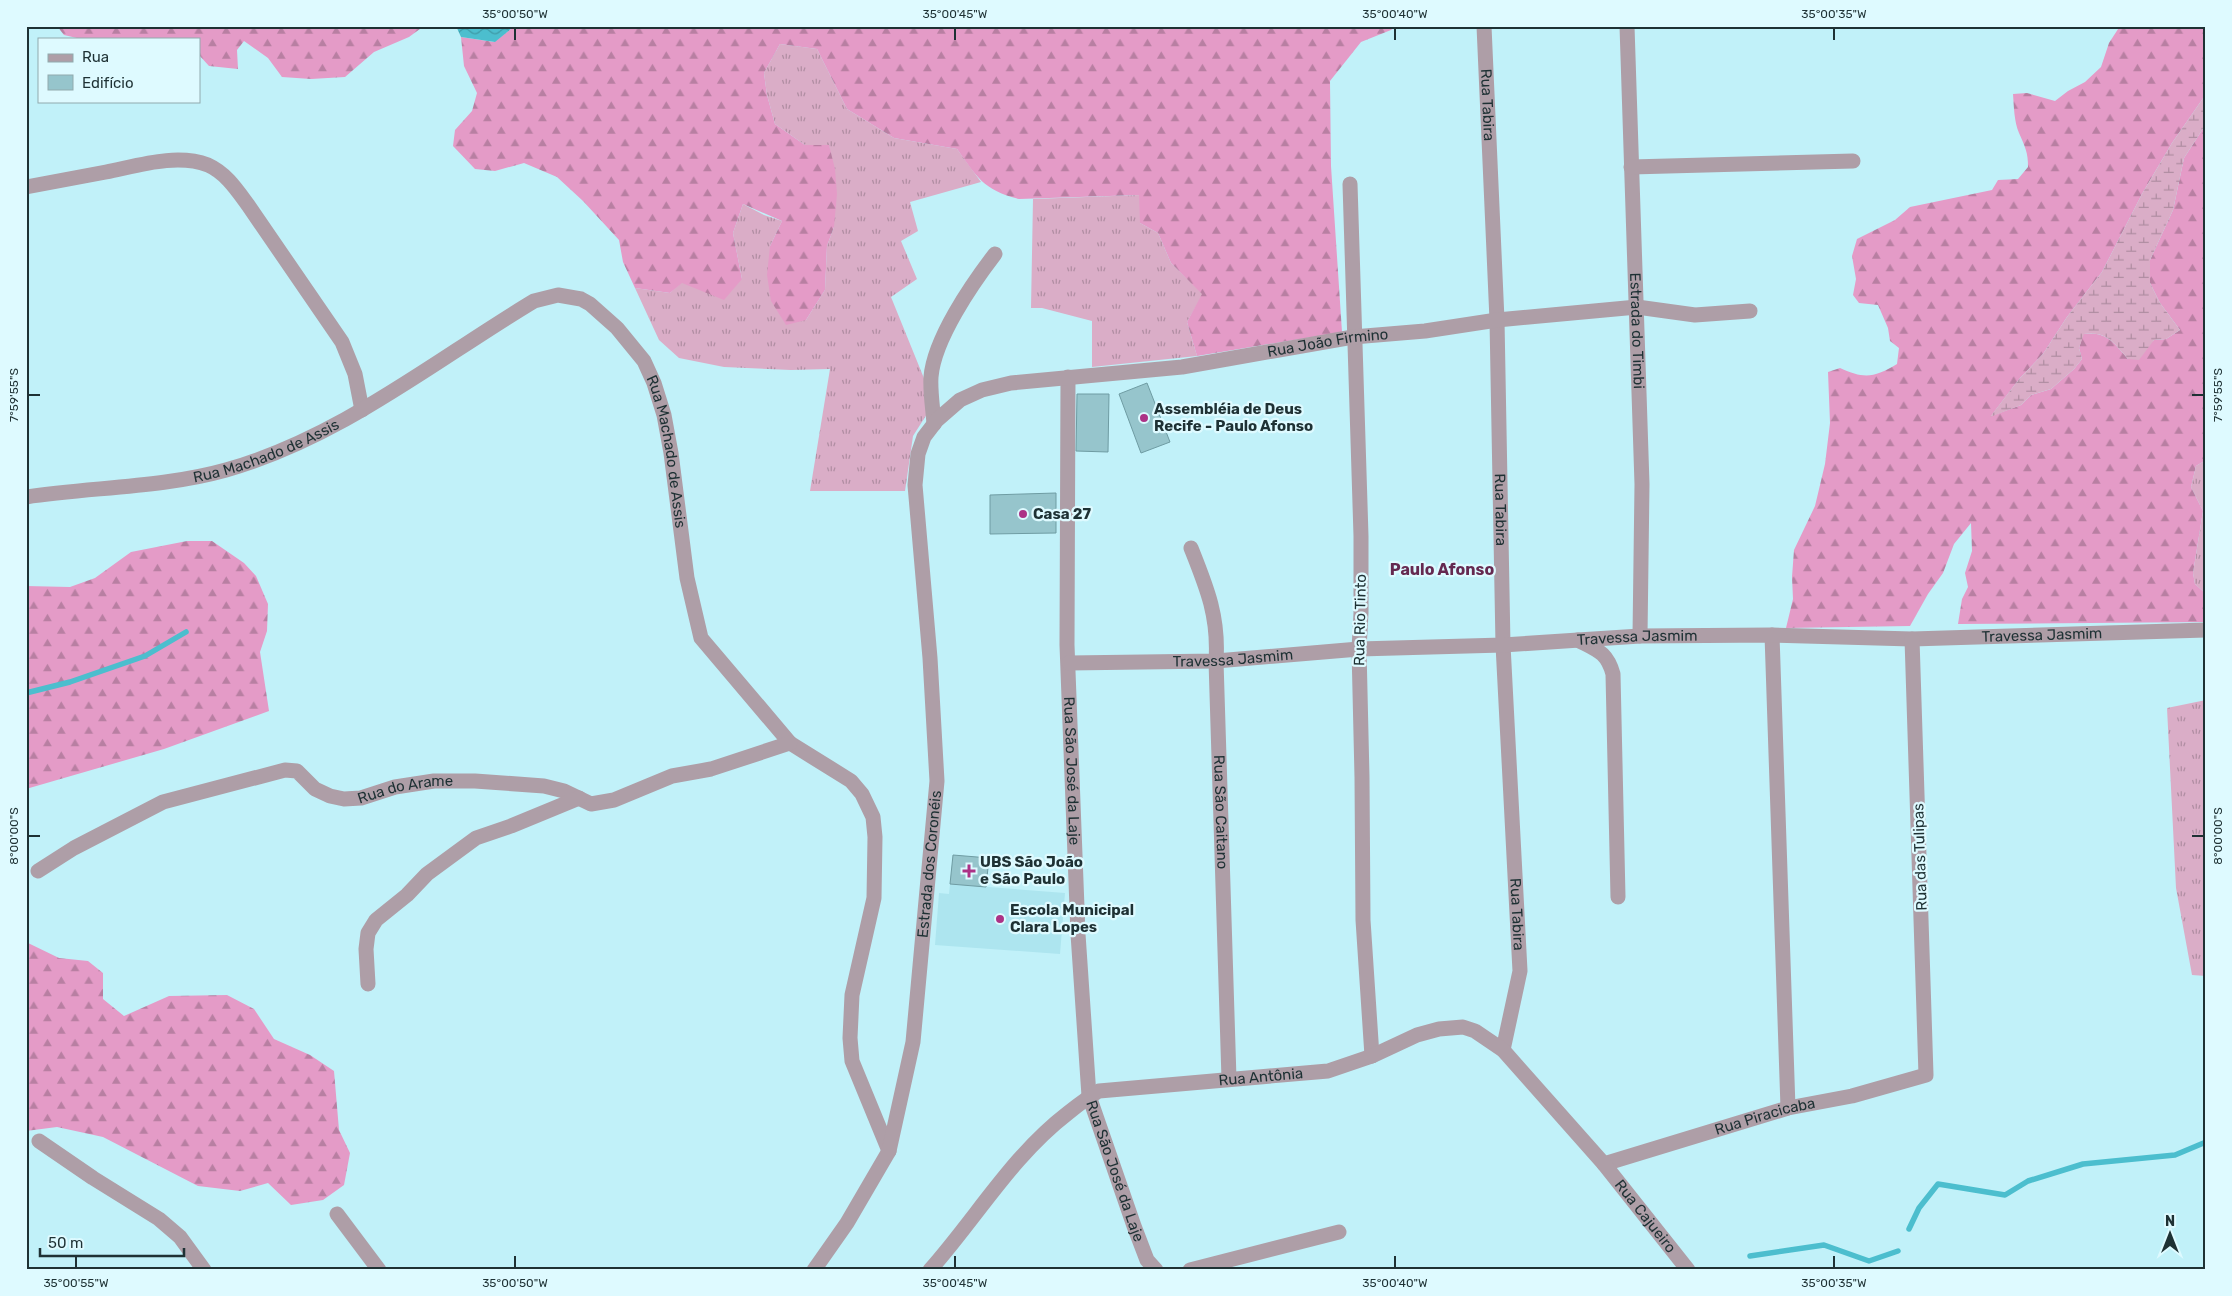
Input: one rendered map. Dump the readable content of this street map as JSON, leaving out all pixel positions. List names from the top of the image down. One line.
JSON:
{"streets":{"street":["Rua Tabira","Estrada do Timbi","Rua João Firmino","Rua Machado de Assis","Rua Rio Tinto","Travessa Jasmim","Rua São José da Laje","Rua do Arame","Rua São Caitano","Rua das Tulipas","Estrada dos Coronéis","Rua Antônia","Rua Piracicaba","Rua Cajueiro"]},"crossings":[["Rua Tabira","Rua João Firmino"],["Rua Tabira","Travessa Jasmim"],["Rua Tabira","Rua Antônia"],["Estrada do Timbi","Rua João Firmino"],["Estrada do Timbi","Travessa Jasmim"],["Rua João Firmino","Rua Rio Tinto"],["Rua João Firmino","Rua São José da Laje"],["Rua João Firmino","Estrada dos Coronéis"],["Rua Machado de Assis","Rua do Arame"],["Rua Machado de Assis","Estrada dos Coronéis"],["Rua Rio Tinto","Travessa Jasmim"],["Rua Rio Tinto","Rua Antônia"],["Travessa Jasmim","Rua São José da Laje"],["Travessa Jasmim","Rua São Caitano"],["Travessa Jasmim","Rua das Tulipas"],["Rua São José da Laje","Rua Antônia"],["Rua São Caitano","Rua Antônia"],["Rua das Tulipas","Rua Piracicaba"],["Rua Antônia","Rua Piracicaba"],["Rua Antônia","Rua Cajueiro"],["Rua Piracicaba","Rua Cajueiro"]],"districts":["Paulo Afonso"],"places":{"other":["Assembléia de Deus Recife - Paulo Afonso","Casa 27","Escola Municipal Clara Lopes"],"health":["UBS São João e São Paulo"]},"legend":["Rua","Edifício"],"scale_bar":"50 m","north":"top","coordinates":["35°00'50\"W","35°00'45\"W","35°00'40\"W","35°00'35\"W","7°59'55\"S","8°00'00\"S","35°00'55\"W"]}
